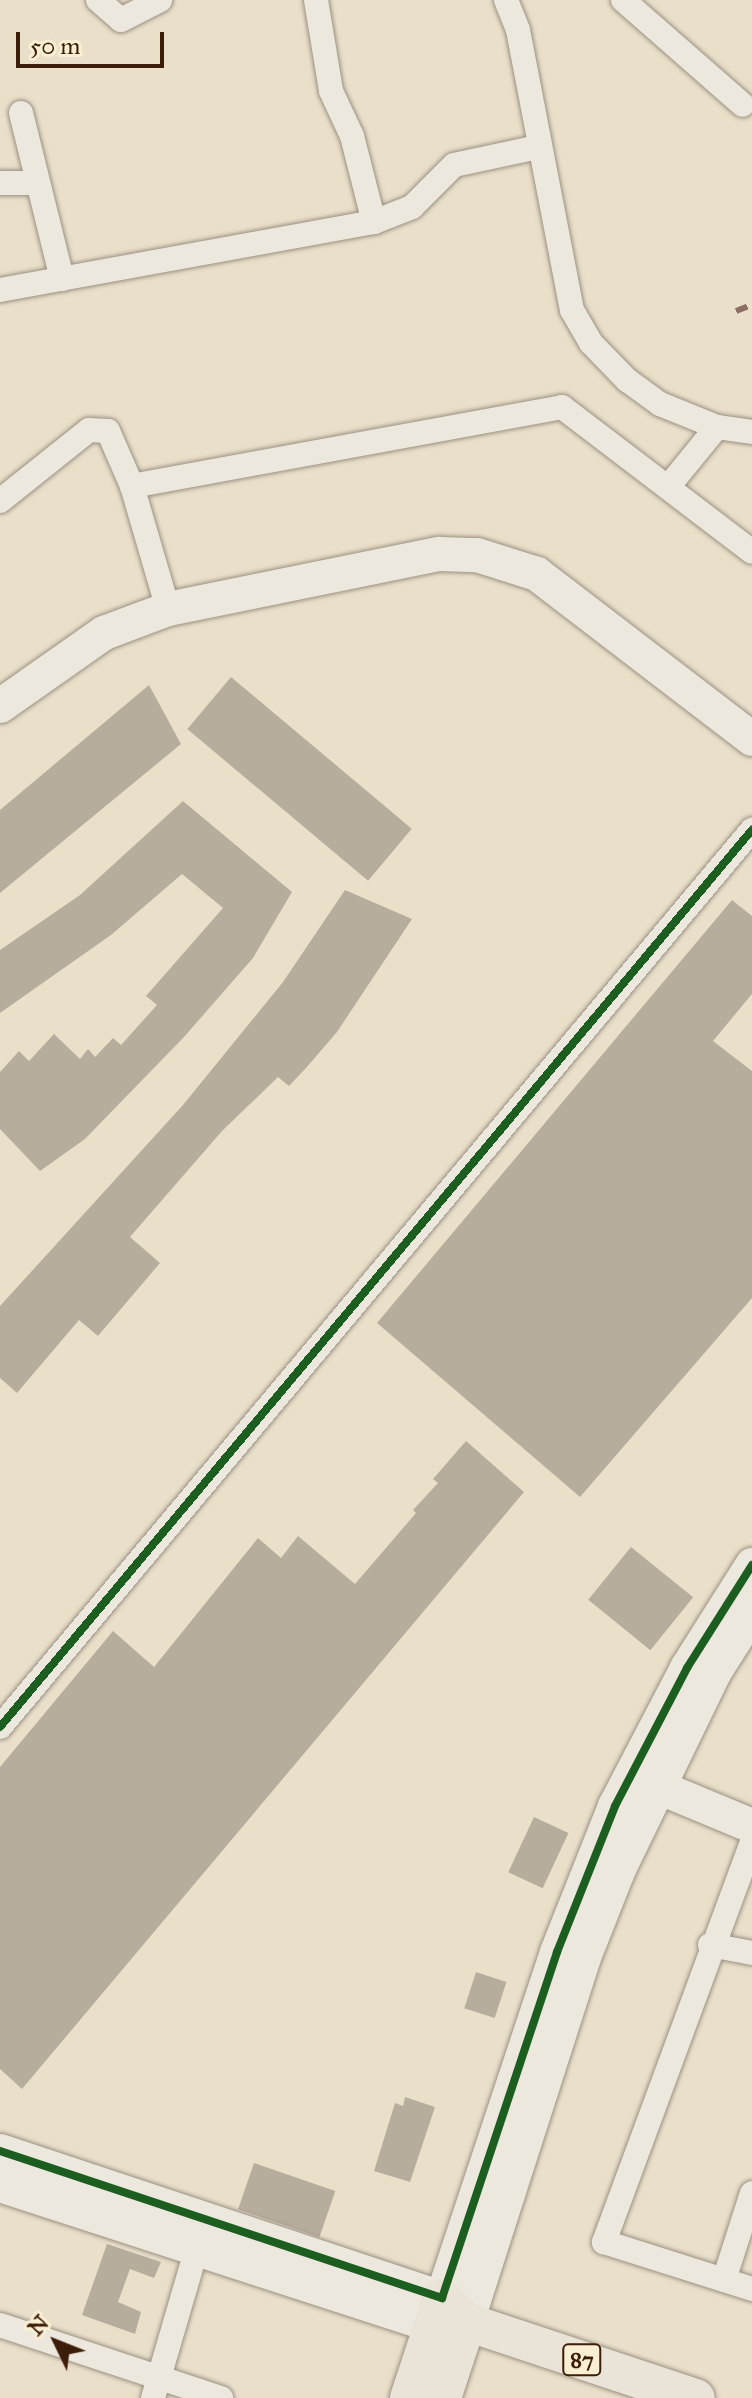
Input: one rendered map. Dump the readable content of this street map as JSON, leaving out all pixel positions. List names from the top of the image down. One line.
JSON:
{"streets":{"main road":["87"]},"scale_bar":"50 m","north":"top left"}
